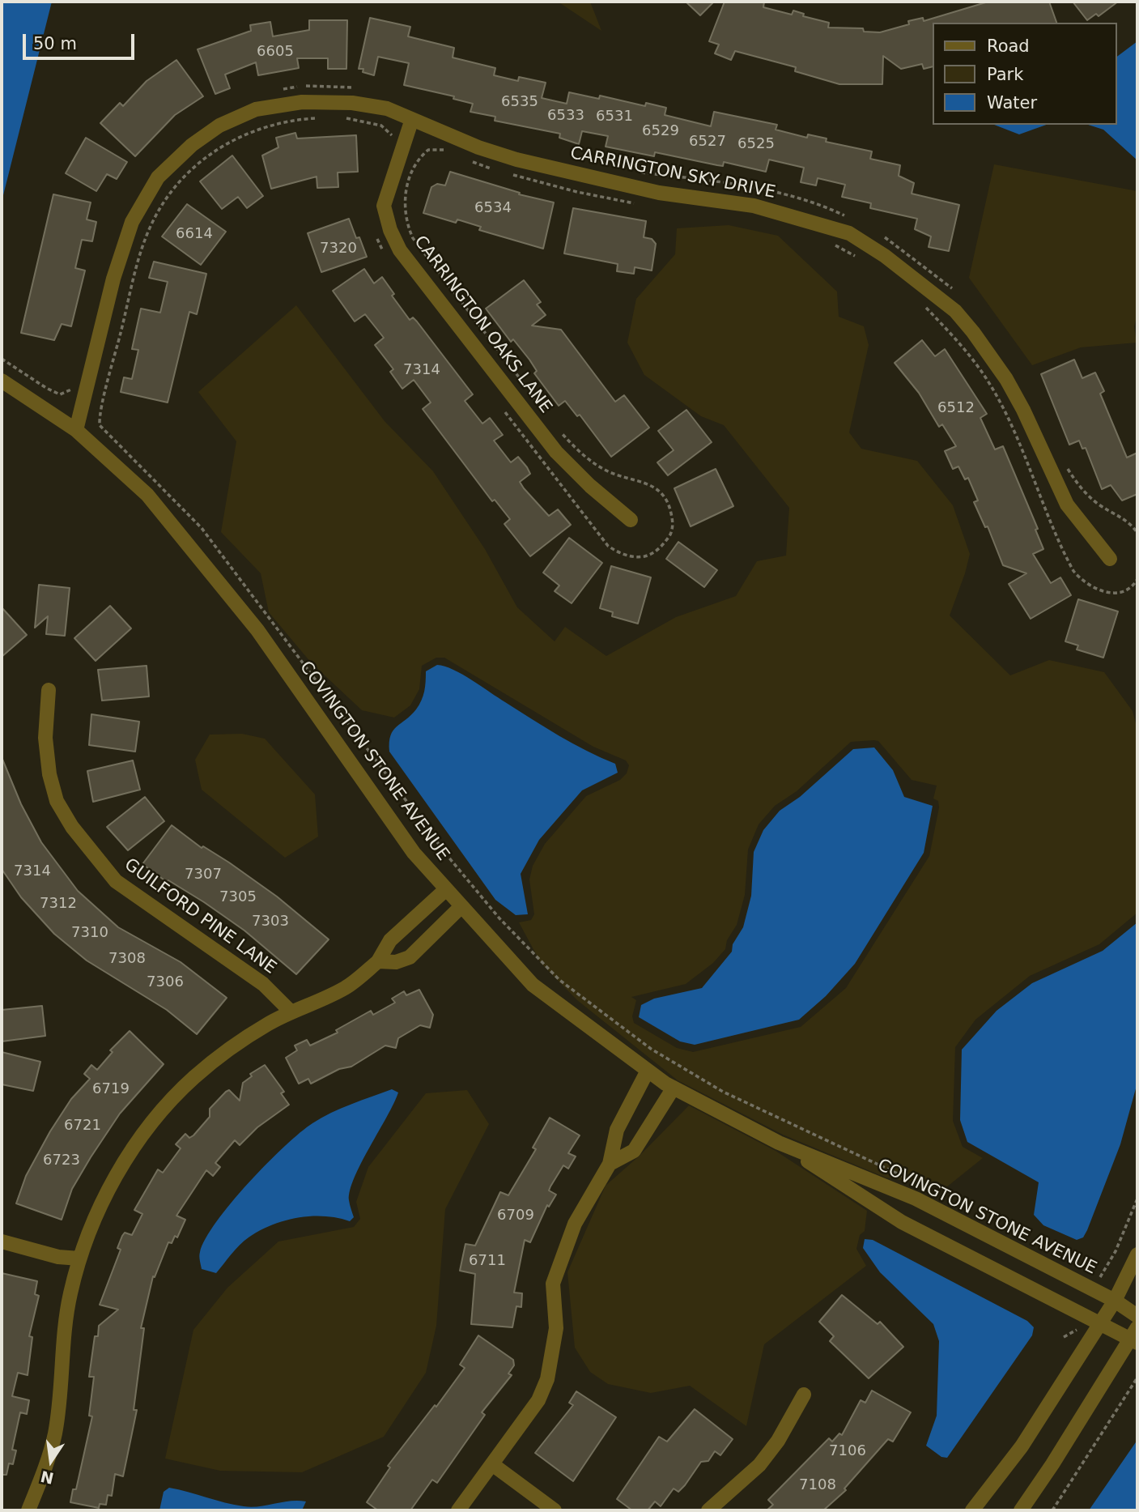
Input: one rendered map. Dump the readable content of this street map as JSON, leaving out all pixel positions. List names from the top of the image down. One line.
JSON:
{"streets":{"street":["CARRINGTON SKY DRIVE","CARRINGTON OAKS LANE","COVINGTON STONE AVENUE","GUILFORD PINE LANE"]},"crossings":[["CARRINGTON SKY DRIVE","CARRINGTON OAKS LANE"],["CARRINGTON SKY DRIVE","COVINGTON STONE AVENUE"]],"house_numbers":["6605","6535","6533","6531","6529","6527","6525","6534","6614","7320","7314","6512","7314","7307","7305","7312","7303","7310","7308","7306","6719","6721","6723","6709","6711","7106","7108"],"legend":["Road","Park","Water"],"scale_bar":"50 m","north":"bottom"}
